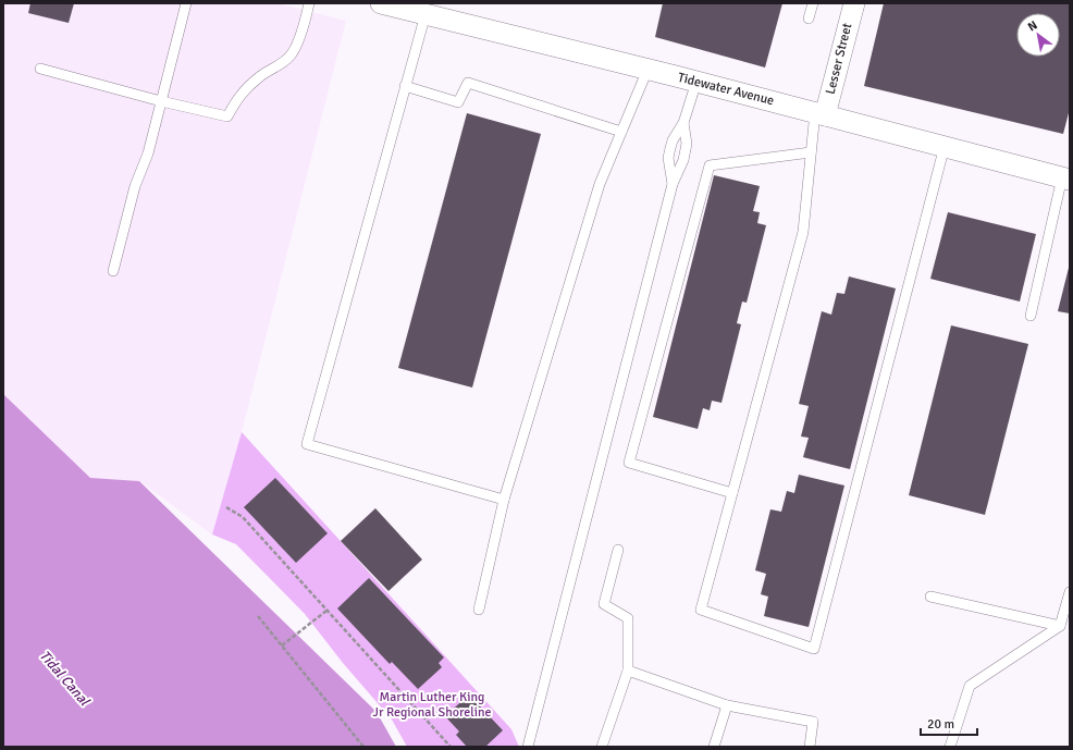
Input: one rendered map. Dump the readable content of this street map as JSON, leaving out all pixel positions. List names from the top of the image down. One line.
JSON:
{"streets":{"street":["Lesser Street","Tidewater Avenue"]},"crossings":[["Lesser Street","Tidewater Avenue"]],"water":["Tidal Canal"],"parks":["Martin Luther King Jr Regional Shoreline"],"scale_bar":"20 m","north":"top left"}
